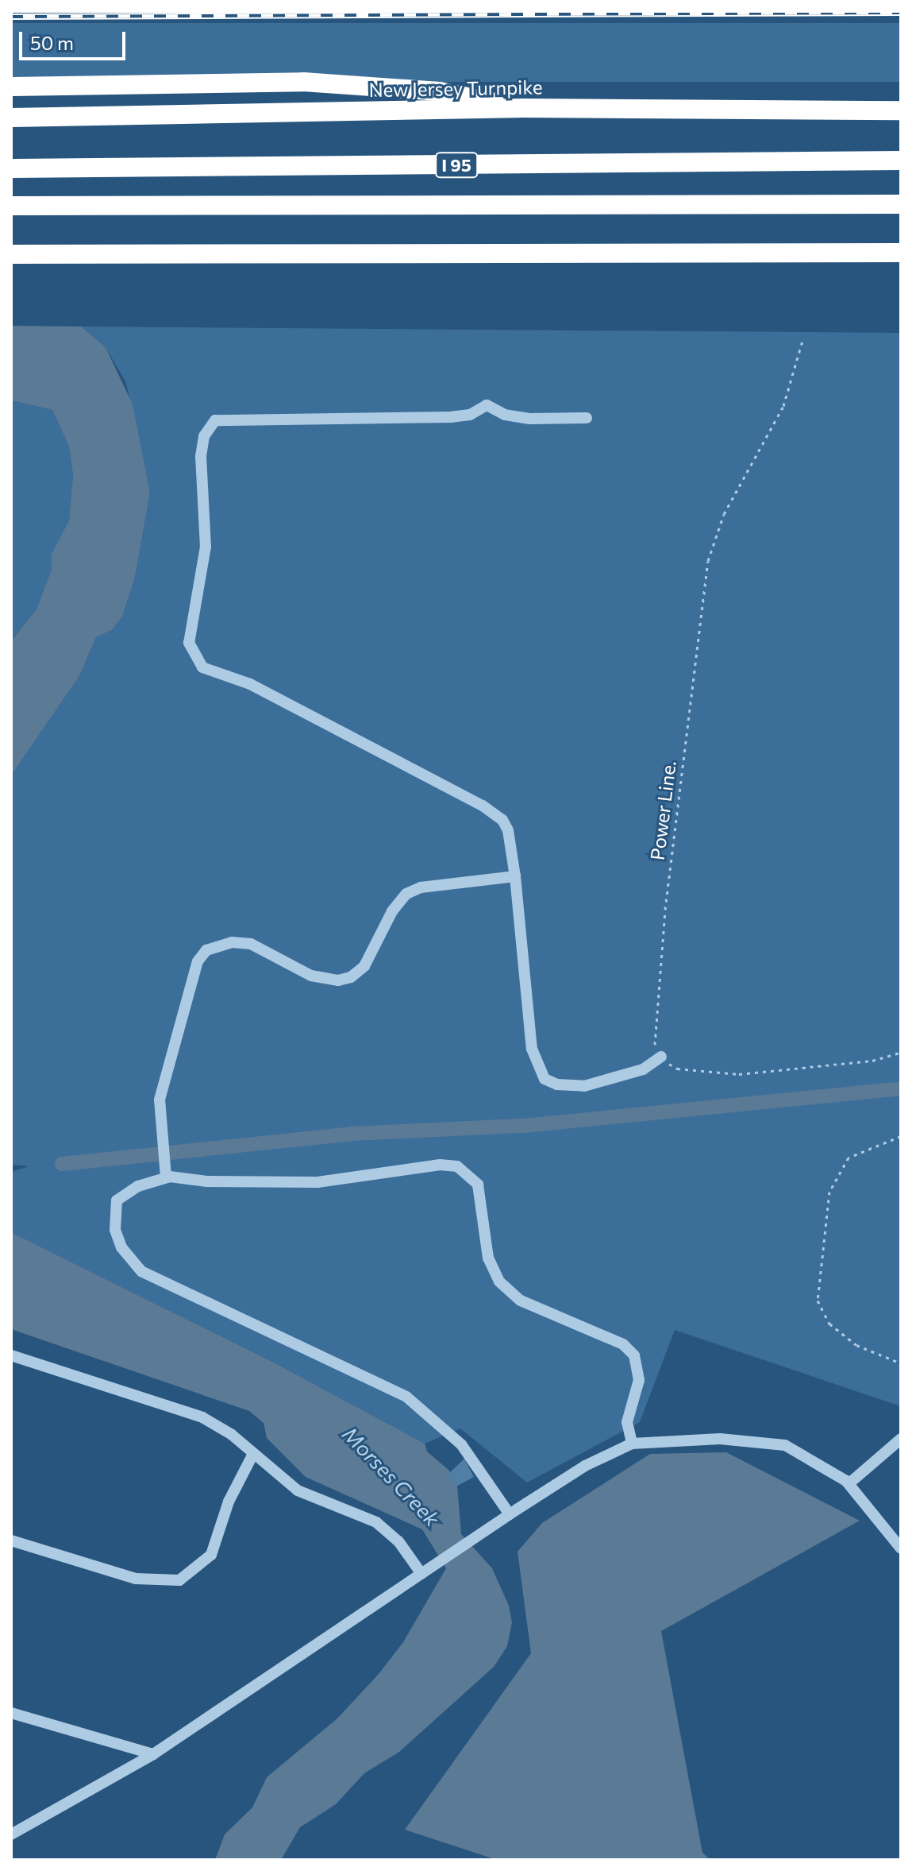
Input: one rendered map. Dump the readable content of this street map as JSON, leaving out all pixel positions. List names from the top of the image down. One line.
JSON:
{"streets":{"highway":["New Jersey Turnpike","I 95"],"path":["Power Line."]},"water":["Morses Creek"],"scale_bar":"50 m"}
